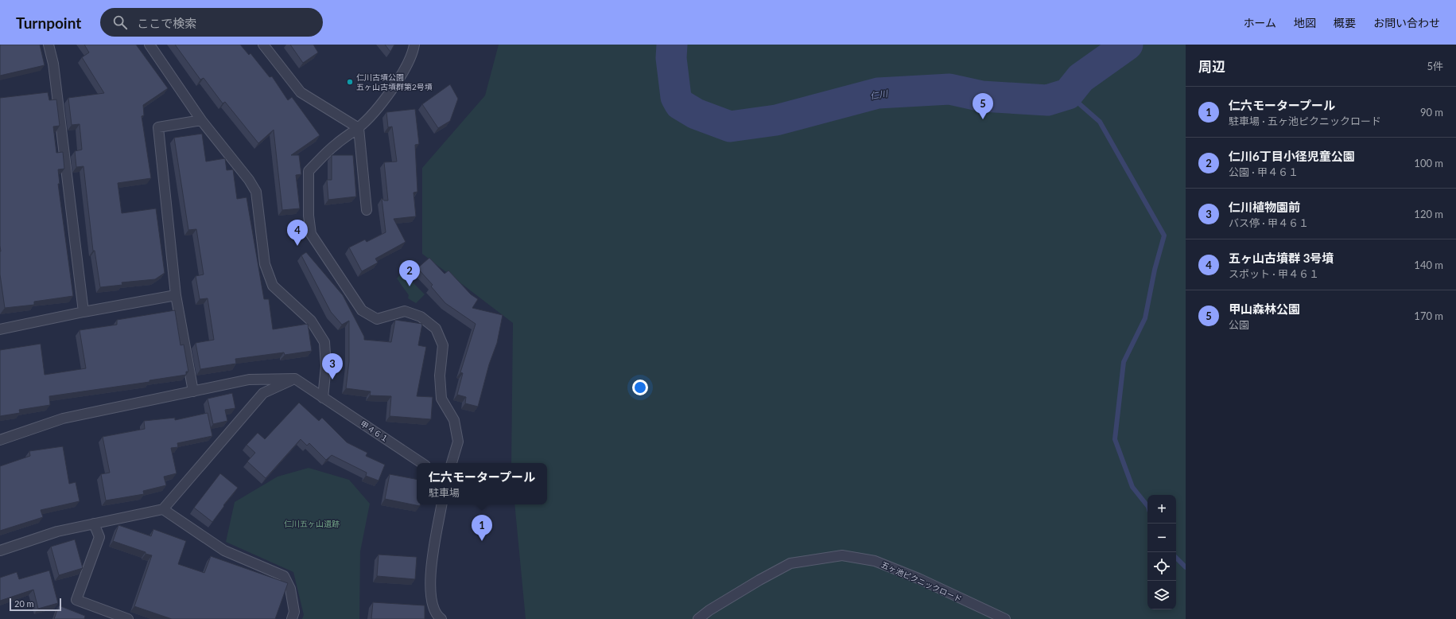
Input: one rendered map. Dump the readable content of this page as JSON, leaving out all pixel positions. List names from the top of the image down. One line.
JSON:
{"streets":{"street":["甲４６１","五ヶ池ピクニックロード"]},"water":["仁川"],"parks":["仁川五ヶ山遺跡"],"places":["仁川古墳公園 五ヶ山古墳群第2号墳"],"scale_bar":"20 m","page":{"header":"Turnpoint","search":"ここで検索","nav":["ホーム","地図","概要","お問い合わせ"],"heading":["周辺","5件"],"list":[{"mark":"1","name":"仁六モータープール","note":"駐車場 · 五ヶ池ピクニックロード","value":"90 m"},{"mark":"2","name":"仁川6丁目小径児童公園","note":"公園 · 甲４６１","value":"100 m"},{"mark":"3","name":"仁川植物園前","note":"バス停 · 甲４６１","value":"120 m"},{"mark":"4","name":"五ヶ山古墳群 3号墳","note":"スポット · 甲４６１","value":"140 m"},{"mark":"5","name":"甲山森林公園","note":"公園","value":"170 m"}],"pins":["5","4","2","3","1"],"popup":["仁六モータープール","駐車場"],"map_buttons":["+","−"],"scale":"20 m"}}
